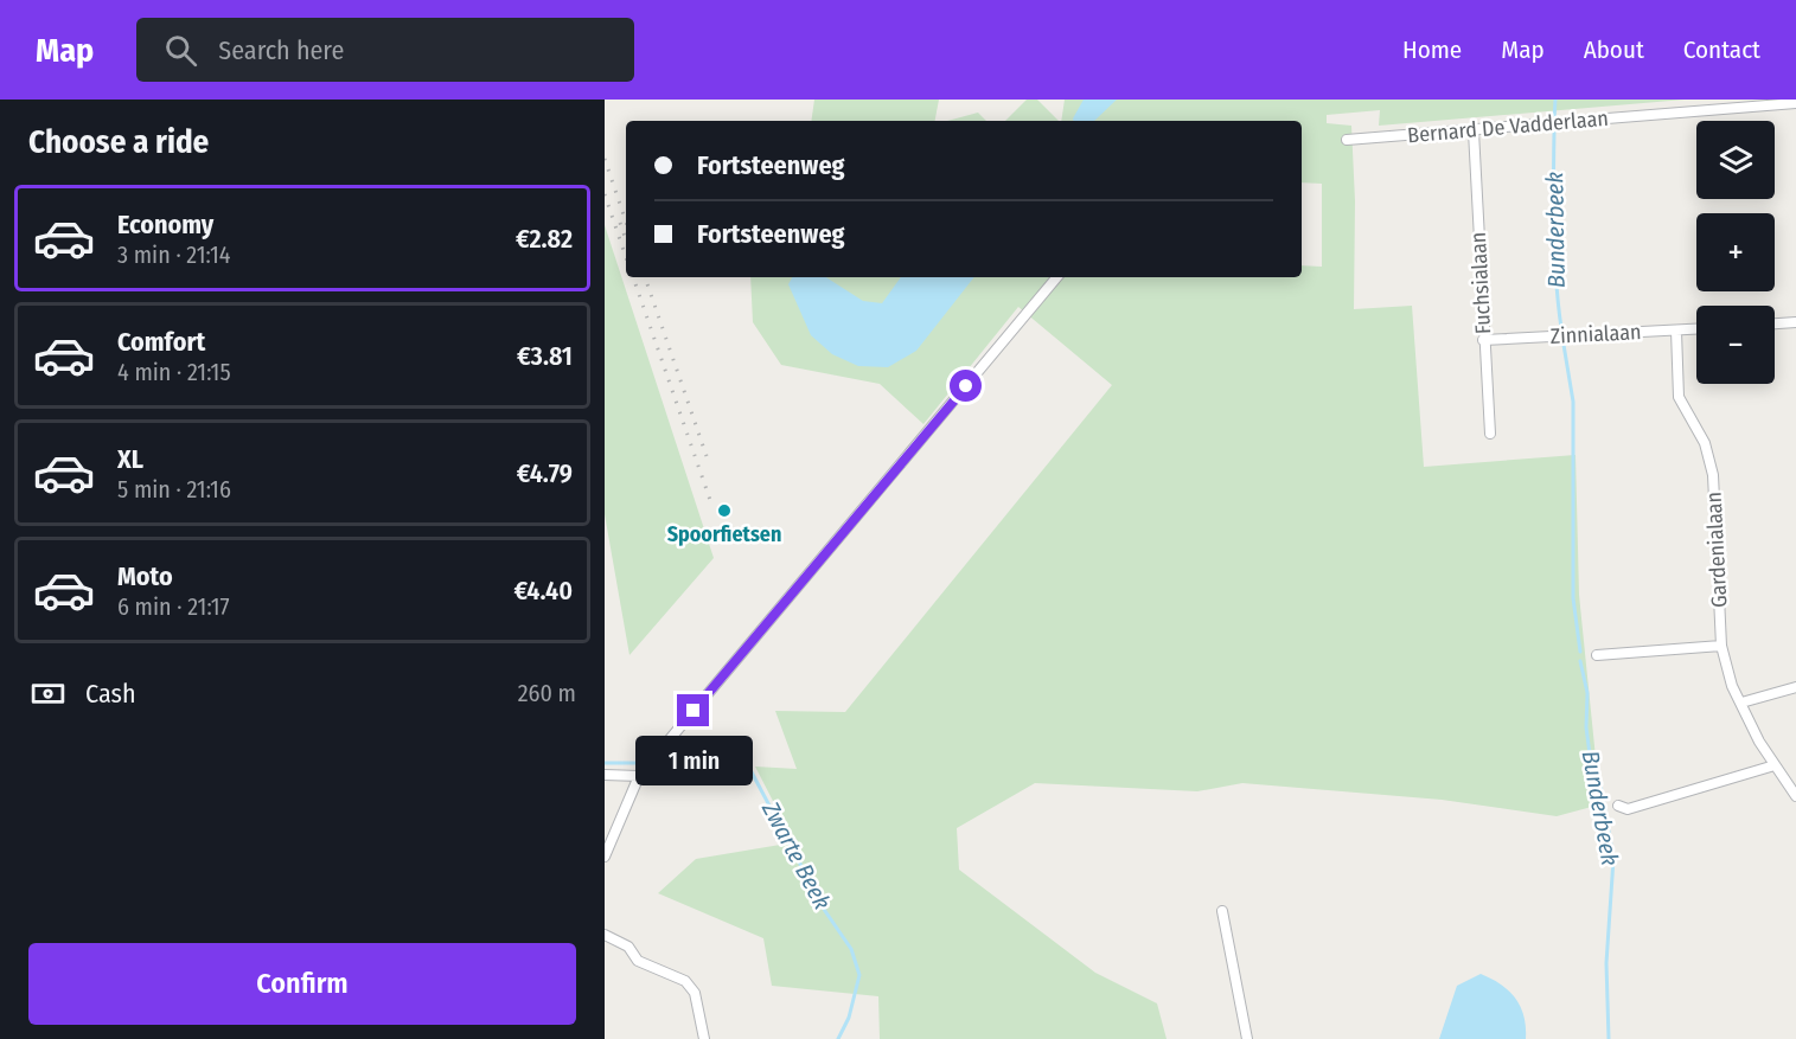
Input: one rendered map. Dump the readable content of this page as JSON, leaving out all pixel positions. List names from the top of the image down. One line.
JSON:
{"streets":{"street":["Bernard De Vadderlaan","Fuchsialaan","Zinnialaan","Gardenialaan"]},"crossings":[["Bernard De Vadderlaan","Fuchsialaan"],["Fuchsialaan","Zinnialaan"],["Zinnialaan","Gardenialaan"]],"water":["Bunderbeek","Zwarte Beek"],"places":["Spoorfietsen"],"page":{"header":"Map","search":"Search here","nav":["Home","Map","About","Contact"],"heading":"Choose a ride","map_buttons":["+","−"],"banner":["Fortsteenweg","Fortsteenweg"],"list":[{"name":"Economy","note":"3 min · 21:14","value":"€2.82"},{"name":"Comfort","note":"4 min · 21:15","value":"€3.81"},{"name":"XL","note":"5 min · 21:16","value":"€4.79"},{"name":"Moto","note":"6 min · 21:17","value":"€4.40"}],"pay":["Cash","260 m"],"bubble":"1 min","buttons":"Confirm"}}
